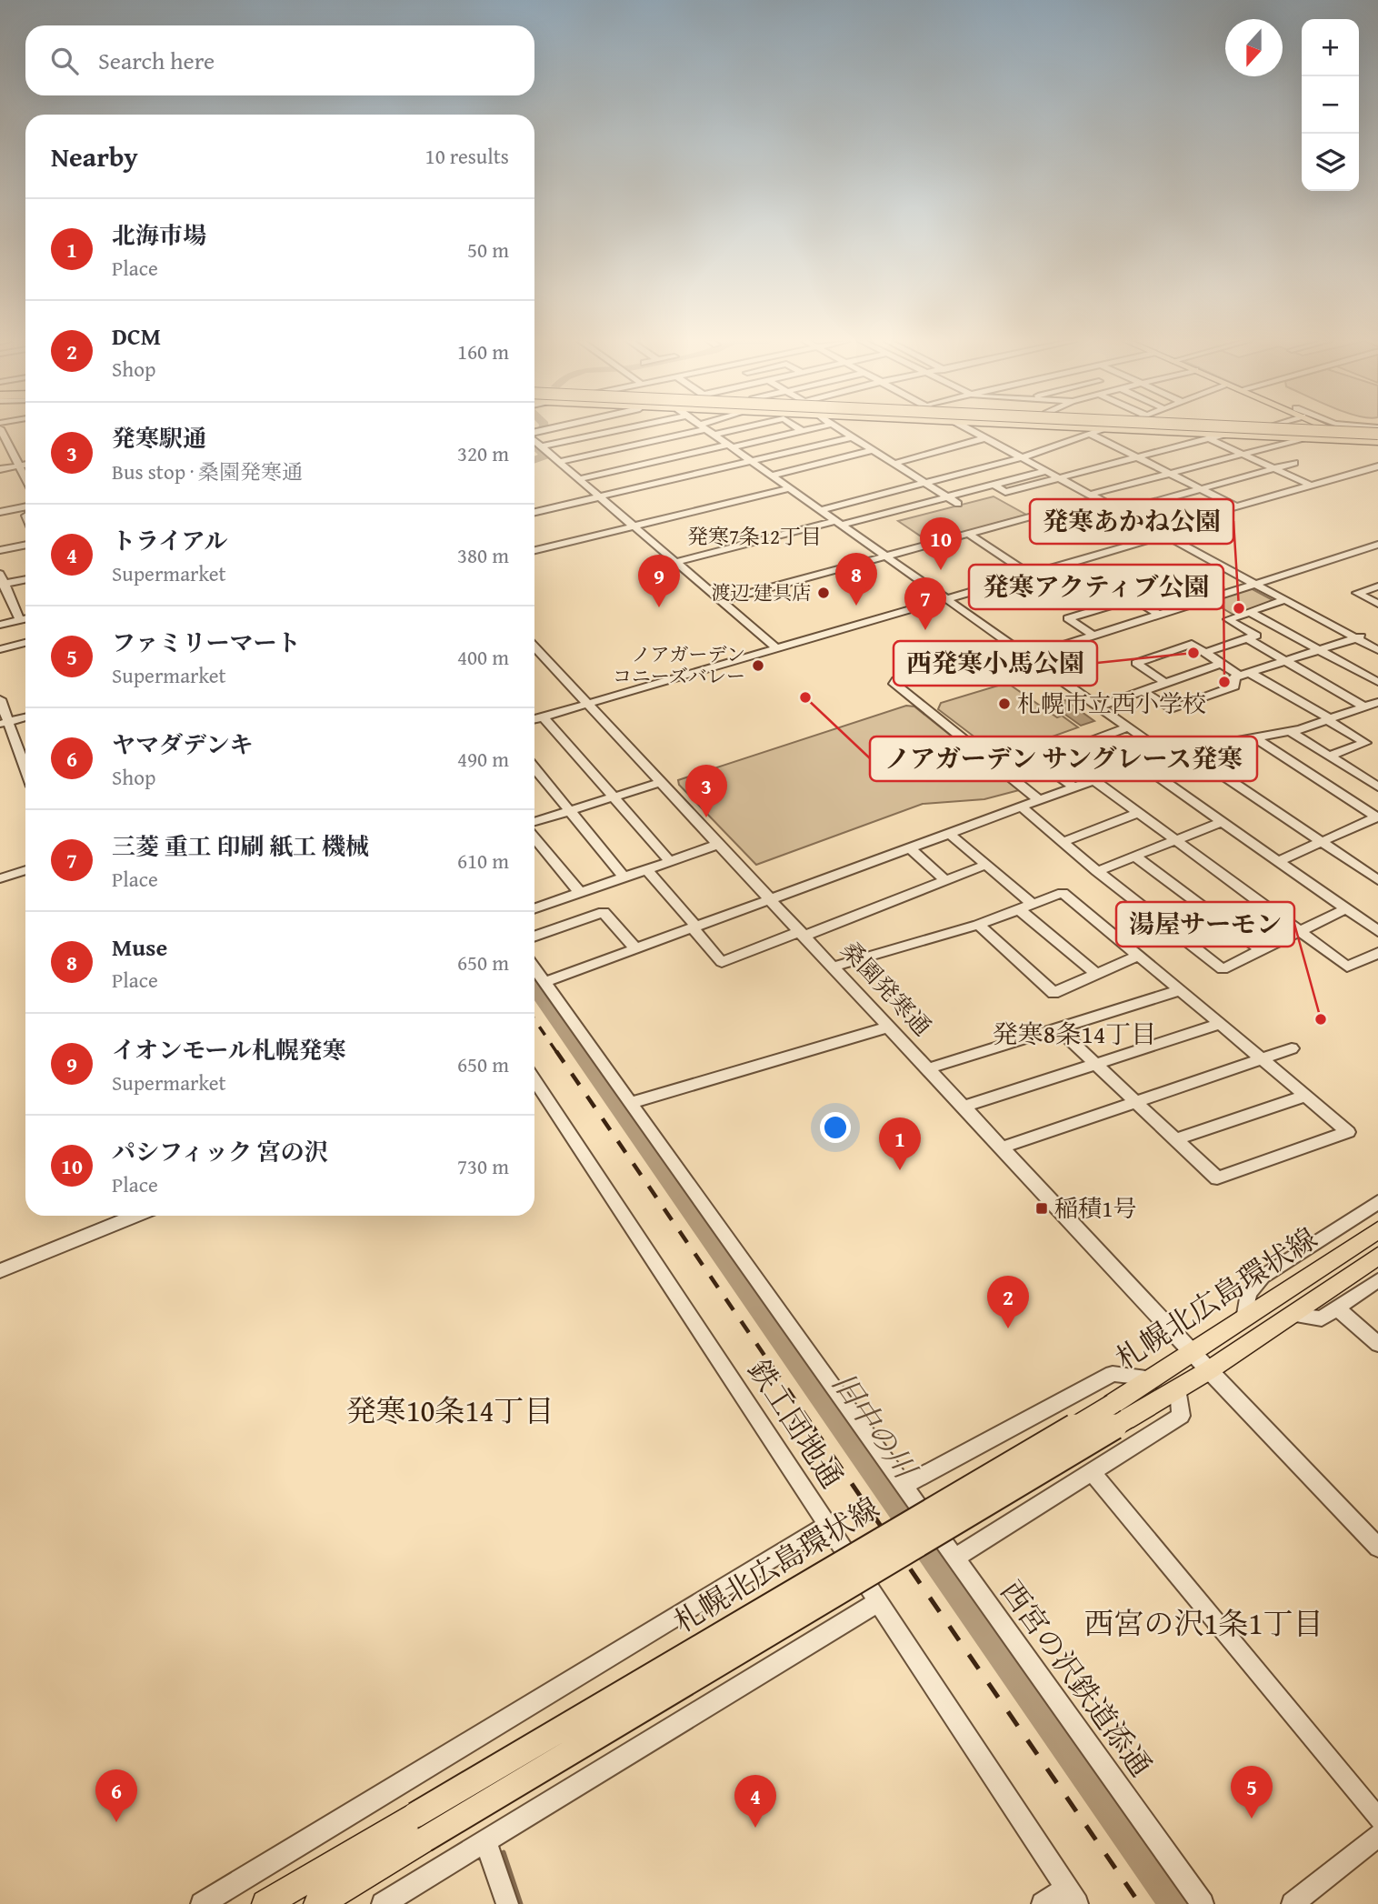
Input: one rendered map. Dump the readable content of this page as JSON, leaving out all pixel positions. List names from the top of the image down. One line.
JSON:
{"streets":{"main road":["札幌北広島環状線"],"street":["桑園発寒通","鉄工団地通","西宮の沢鉄道添通"]},"crossings":[["桑園発寒通","札幌北広島環状線"]],"districts":["発寒7条12丁目","発寒8条14丁目","発寒10条14丁目","西宮の沢1条1丁目"],"water":["旧中の川"],"places":{"other":["渡辺 建具店","発寒あかね公園","西発寒小馬公園","ノアガーデン コニーズバレー","発寒アクティブ公園","ノアガーデン サングレース発寒","札幌市立西小学校","湯屋サーモン"],"transit":["稲積1号"]},"north":"bottom","page":{"map_buttons":["+","−"],"search":"Search here","heading":["Nearby","10 results"],"list":[{"mark":"1","name":"北海市場","note":"Place","value":"50 m"},{"mark":"2","name":"DCM","note":"Shop","value":"160 m"},{"mark":"3","name":"発寒駅通","note":"Bus stop · 桑園発寒通","value":"320 m"},{"mark":"4","name":"トライアル","note":"Supermarket","value":"380 m"},{"mark":"5","name":"ファミリーマート","note":"Supermarket","value":"400 m"},{"mark":"6","name":"ヤマダデンキ","note":"Shop","value":"490 m"},{"mark":"7","name":"三菱 重工 印刷 紙工 機械","note":"Place","value":"610 m"},{"mark":"8","name":"Muse","note":"Place","value":"650 m"},{"mark":"9","name":"イオンモール札幌発寒","note":"Supermarket","value":"650 m"},{"mark":"10","name":"パシフィック 宮の沢","note":"Place","value":"730 m"}],"pins":["10","8","9","7","3","1","2","5","6","4"]}}
